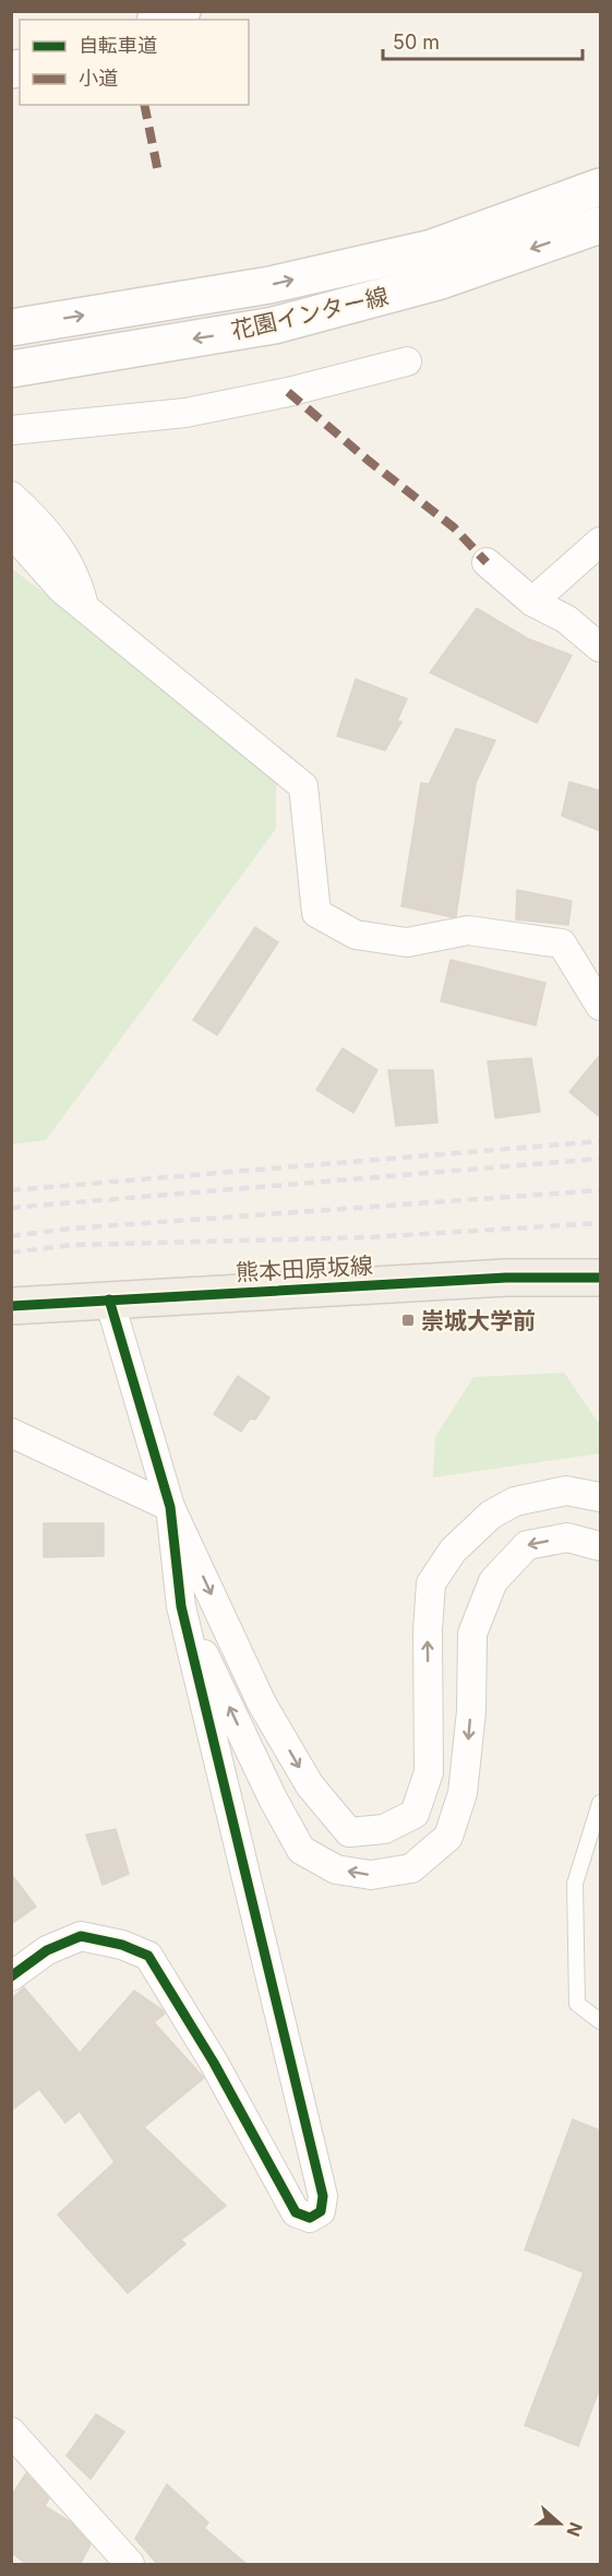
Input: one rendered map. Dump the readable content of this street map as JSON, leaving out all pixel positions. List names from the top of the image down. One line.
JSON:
{"streets":{"main road":["花園インター線","熊本田原坂線"]},"places":{"transit":["崇城大学前"]},"legend":["自転車道","小道"],"scale_bar":"50 m","north":"right"}
